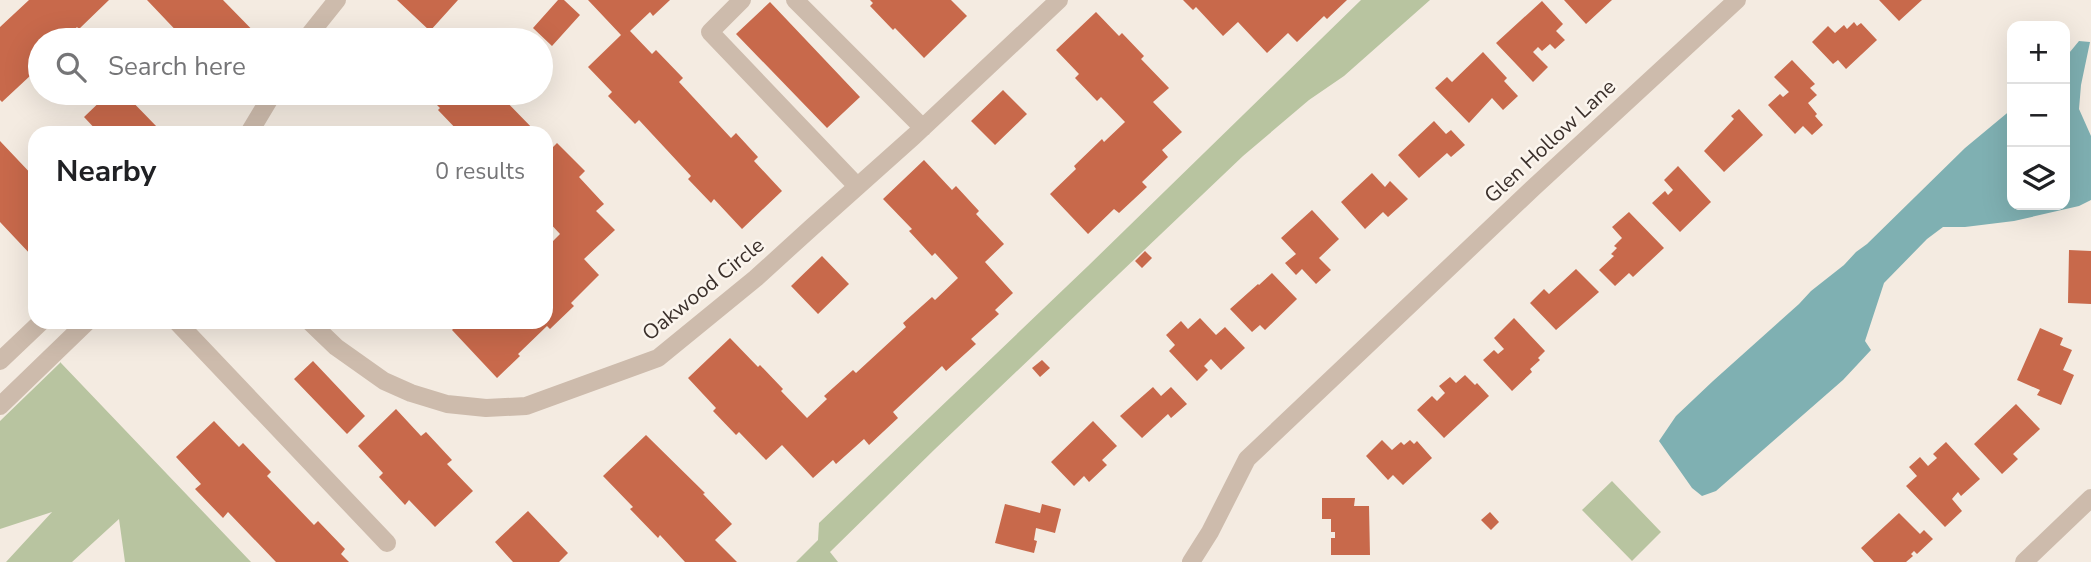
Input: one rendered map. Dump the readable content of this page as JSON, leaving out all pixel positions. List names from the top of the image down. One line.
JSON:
{"streets":{"street":["Glen Hollow Lane","Oakwood Circle"]},"page":{"map_buttons":["+","−"],"search":"Search here","heading":["Nearby","0 results"]}}
